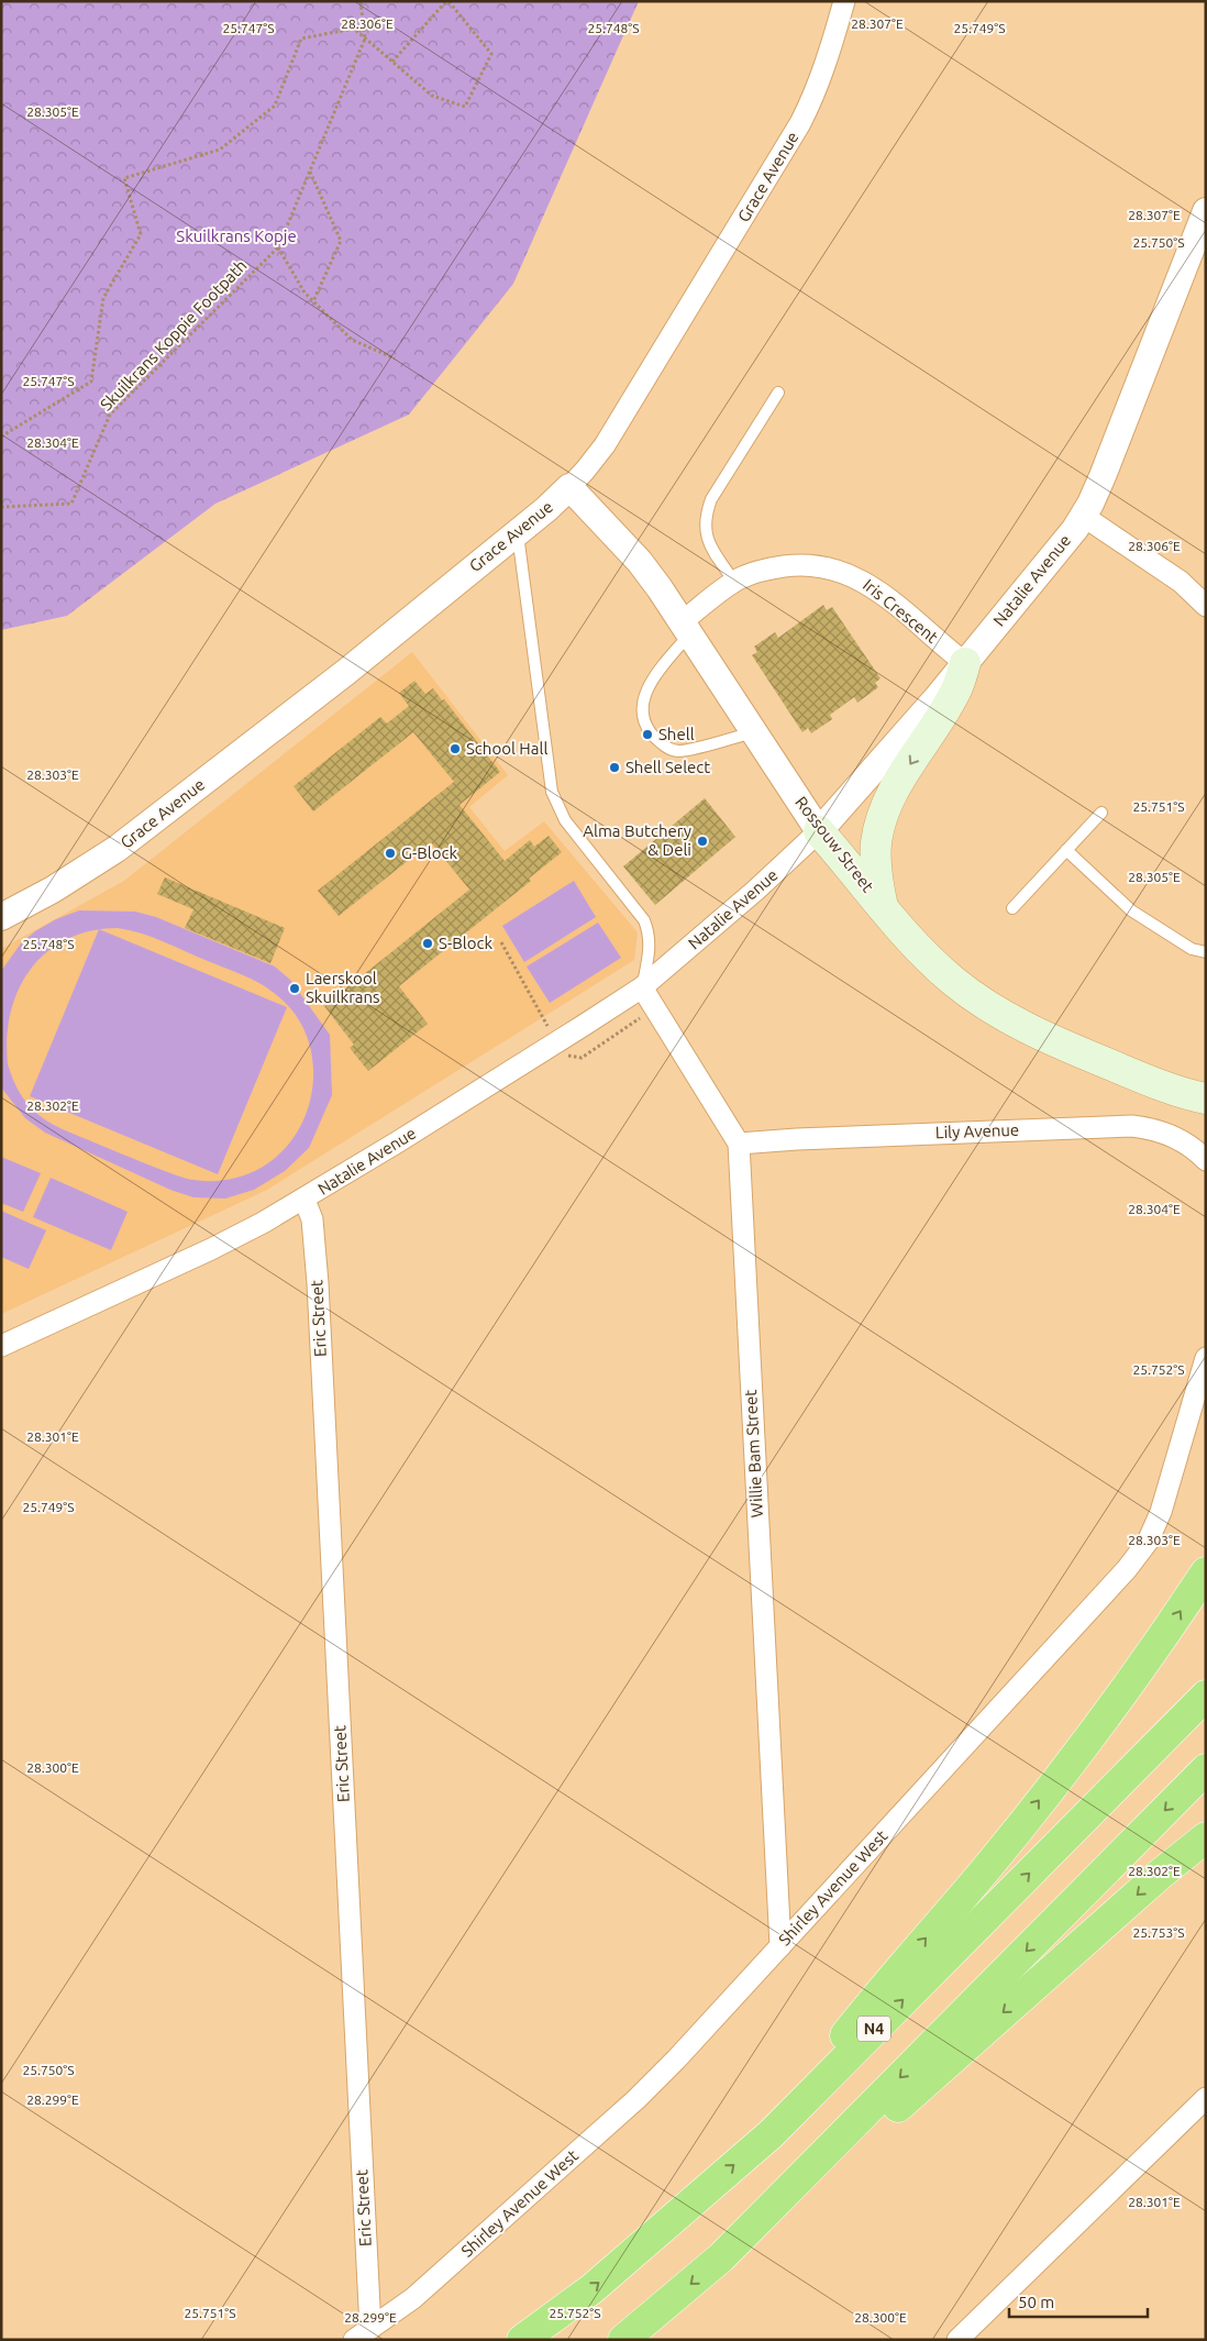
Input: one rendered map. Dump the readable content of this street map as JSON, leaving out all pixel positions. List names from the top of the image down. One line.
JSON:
{"streets":{"highway":["N4"],"main road":["Rossouw Street"],"street":["Grace Avenue","Natalie Avenue","Iris Crescent","Lily Avenue","Eric Street","Willie Bam Street","Shirley Avenue West"],"path":["Skuilkrans Koppie Footpath"]},"crossings":[["Grace Avenue","Rossouw Street"],["Natalie Avenue","Iris Crescent"],["Natalie Avenue","Rossouw Street"],["Natalie Avenue","Eric Street"],["Natalie Avenue","Willie Bam Street"],["Iris Crescent","Rossouw Street"],["Lily Avenue","Willie Bam Street"],["Eric Street","Shirley Avenue West"],["Willie Bam Street","Shirley Avenue West"]],"parks":["Skuilkrans Kopje"],"places":["Shell","School Hall","Shell Select","Alma Butchery & Deli","G-Block","S-Block","Laerskool Skuilkrans"],"scale_bar":"50 m","coordinates":["28.306°E","28.307°E","25.747°S","25.748°S","25.749°S","28.305°E","25.750°S","28.304°E","28.303°E","25.751°S","28.302°E","25.752°S","28.301°E","28.300°E","25.753°S","28.299°E"]}
